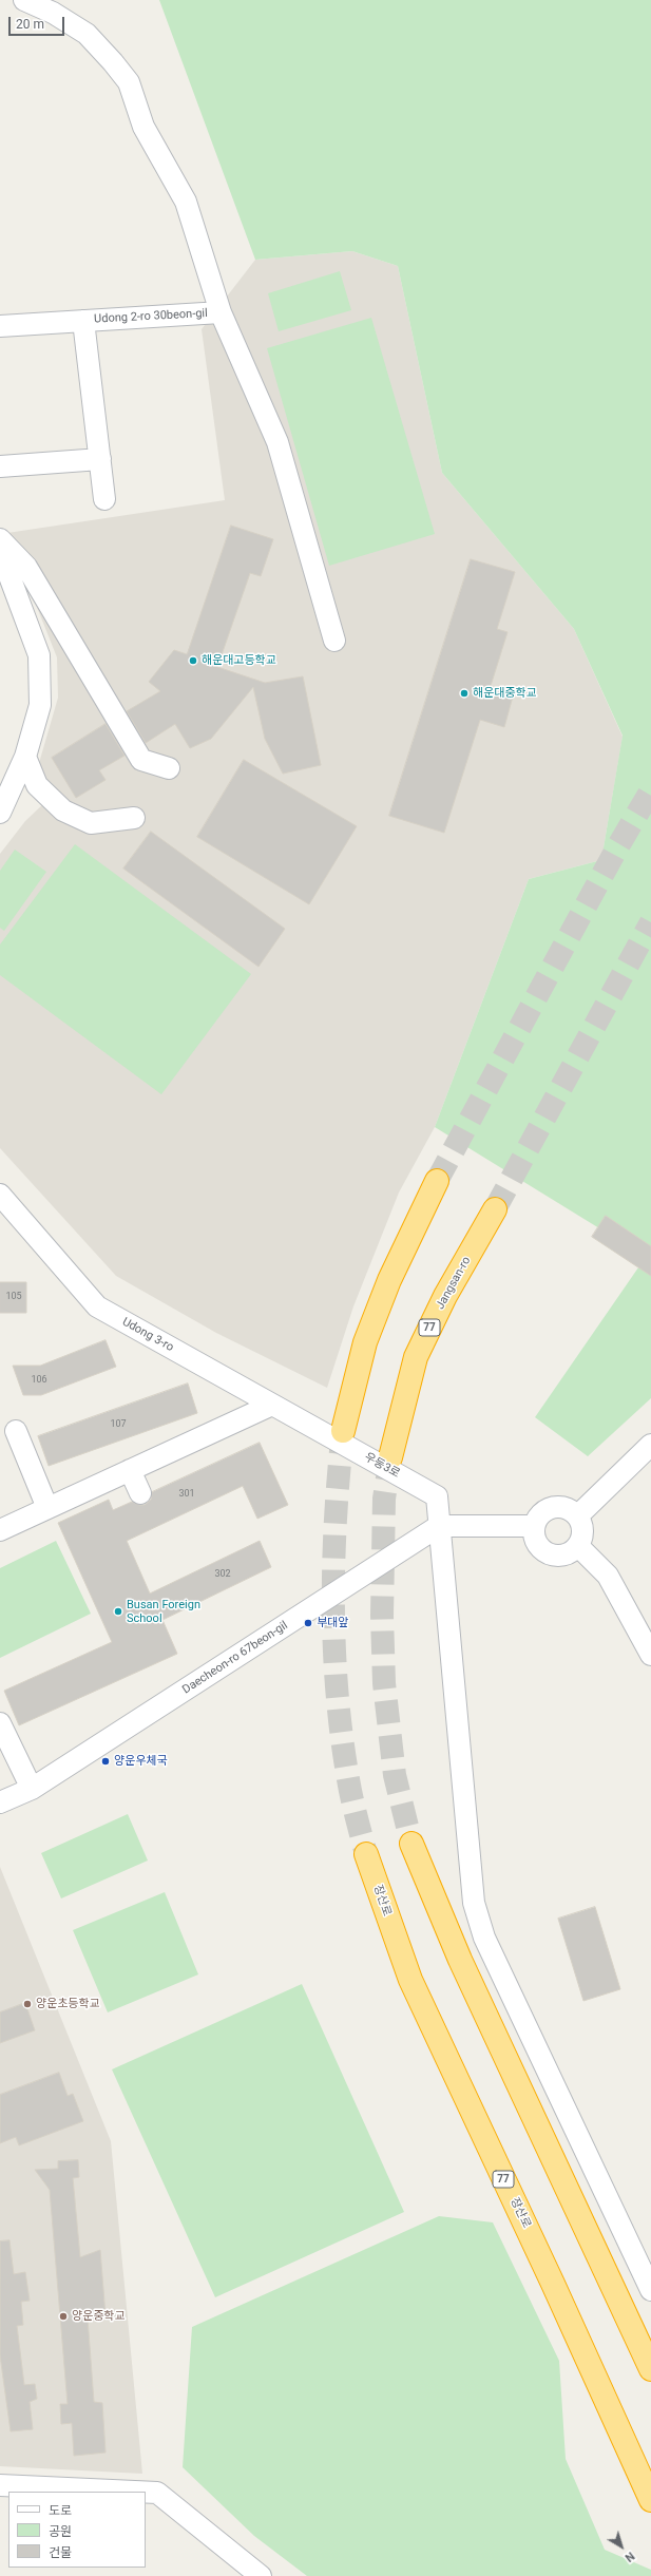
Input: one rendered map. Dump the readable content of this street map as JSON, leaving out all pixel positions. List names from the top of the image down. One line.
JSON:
{"streets":{"highway":["Jangsan-ro","77","장산로"],"street":["Udong 2-ro 30beon-gil","Udong 3-ro","우동3로","Daecheon-ro 67beon-gil"]},"crossings":[["Udong 3-ro","우동3로"],["우동3로","Daecheon-ro 67beon-gil"]],"places":["해운대고등학교","해운대중학교","Busan Foreign School","부대앞","양운우체국","양운초등학교","양운중학교"],"house_numbers":["105","106","107","301","302"],"legend":["도로","공원","건물"],"scale_bar":"20 m","north":"bottom right"}
